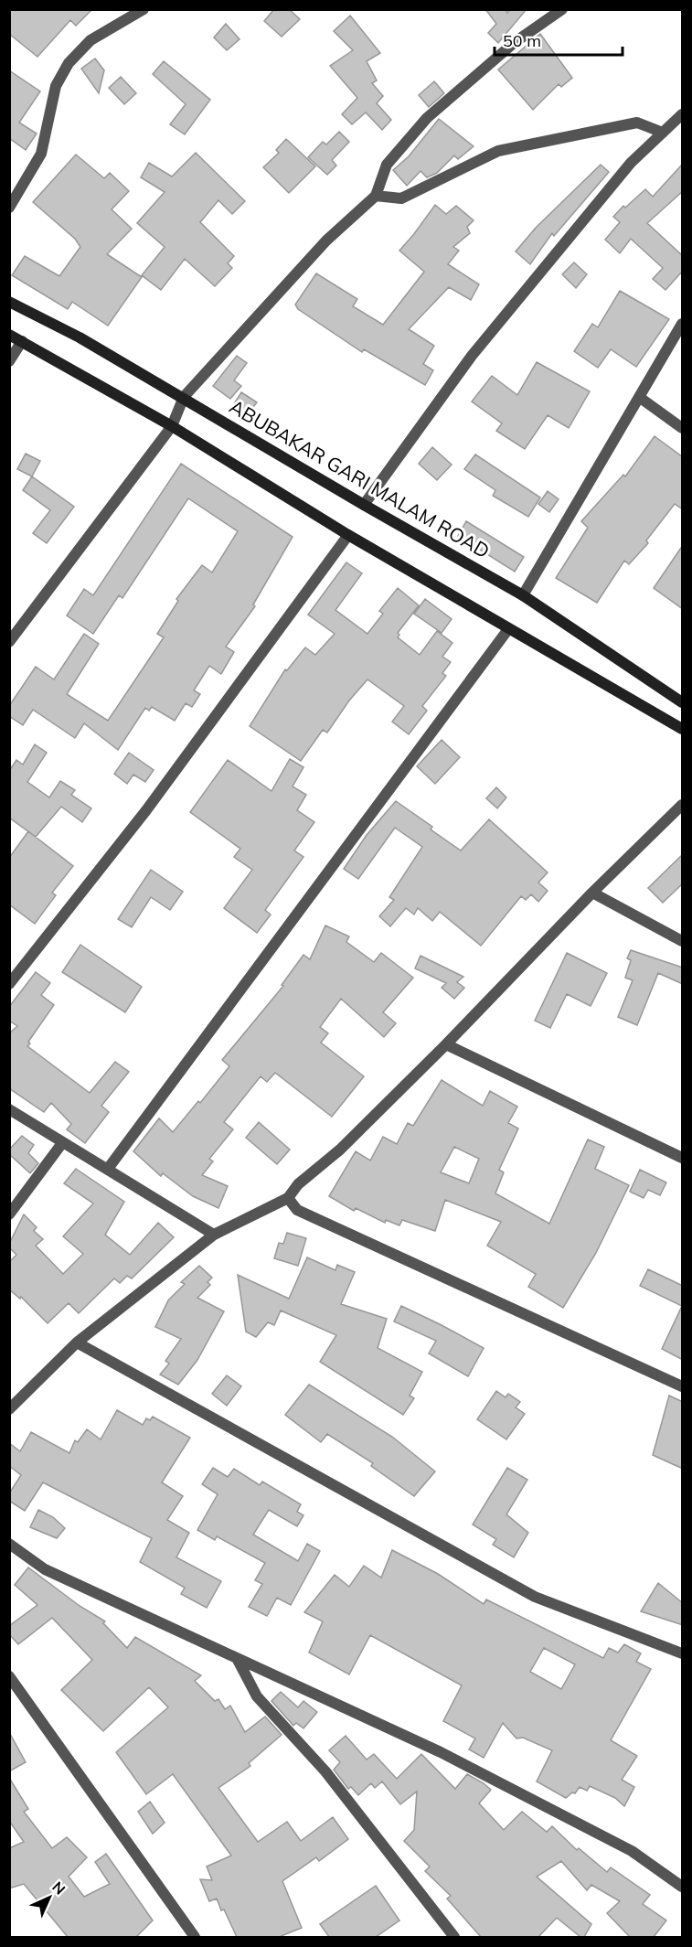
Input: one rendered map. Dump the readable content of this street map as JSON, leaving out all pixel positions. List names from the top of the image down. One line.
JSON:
{"streets":{"street":["ABUBAKAR GARI MALAM ROAD"]},"scale_bar":"50 m","north":"top right"}
